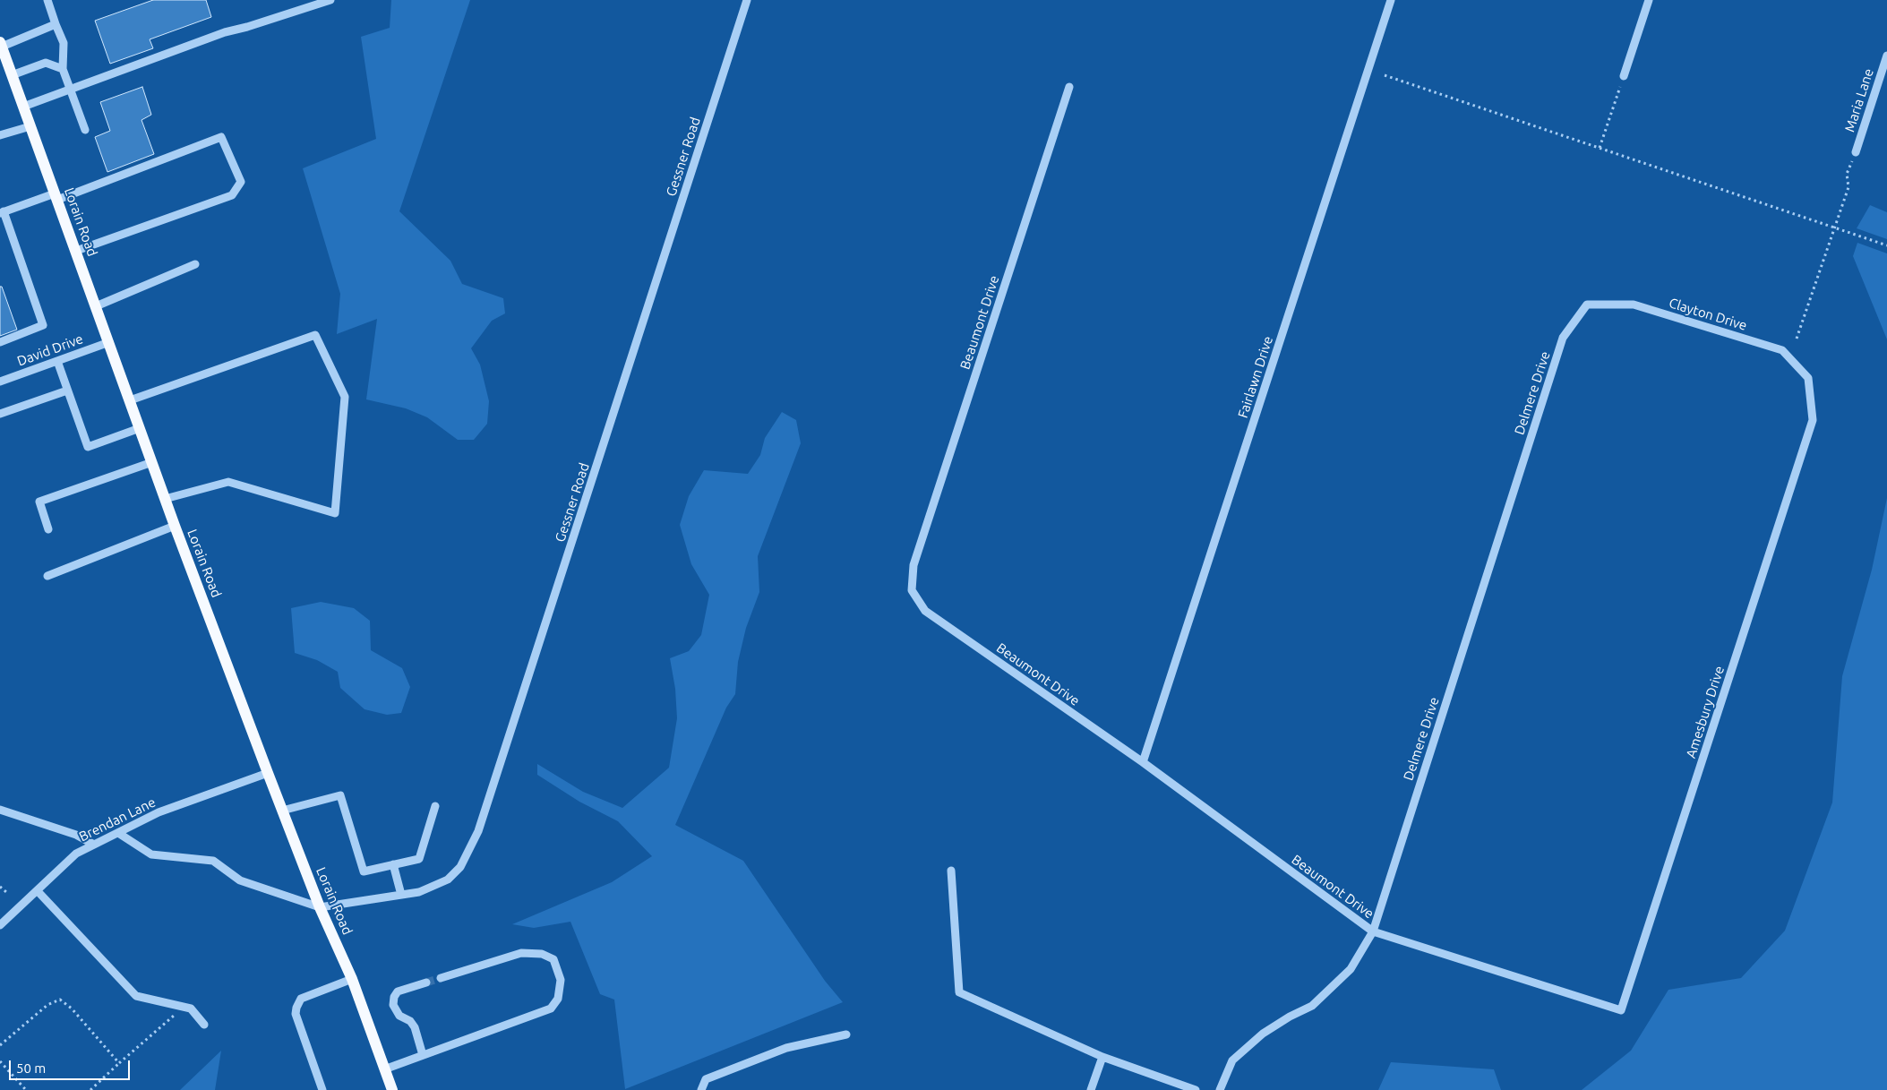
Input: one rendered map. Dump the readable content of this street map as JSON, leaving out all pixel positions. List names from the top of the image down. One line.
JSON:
{"streets":{"main road":["Lorain Road"],"street":["Maria Lane","Gessner Road","Clayton Drive","Beaumont Drive","David Drive","Fairlawn Drive","Delmere Drive","Amesbury Drive","Brendan Lane"]},"crossings":[["Gessner Road","Lorain Road"],["Lorain Road","David Drive"],["Lorain Road","Brendan Lane"],["Clayton Drive","Delmere Drive"],["Clayton Drive","Amesbury Drive"],["Beaumont Drive","Fairlawn Drive"],["Beaumont Drive","Delmere Drive"],["Beaumont Drive","Amesbury Drive"]],"scale_bar":"50 m"}
